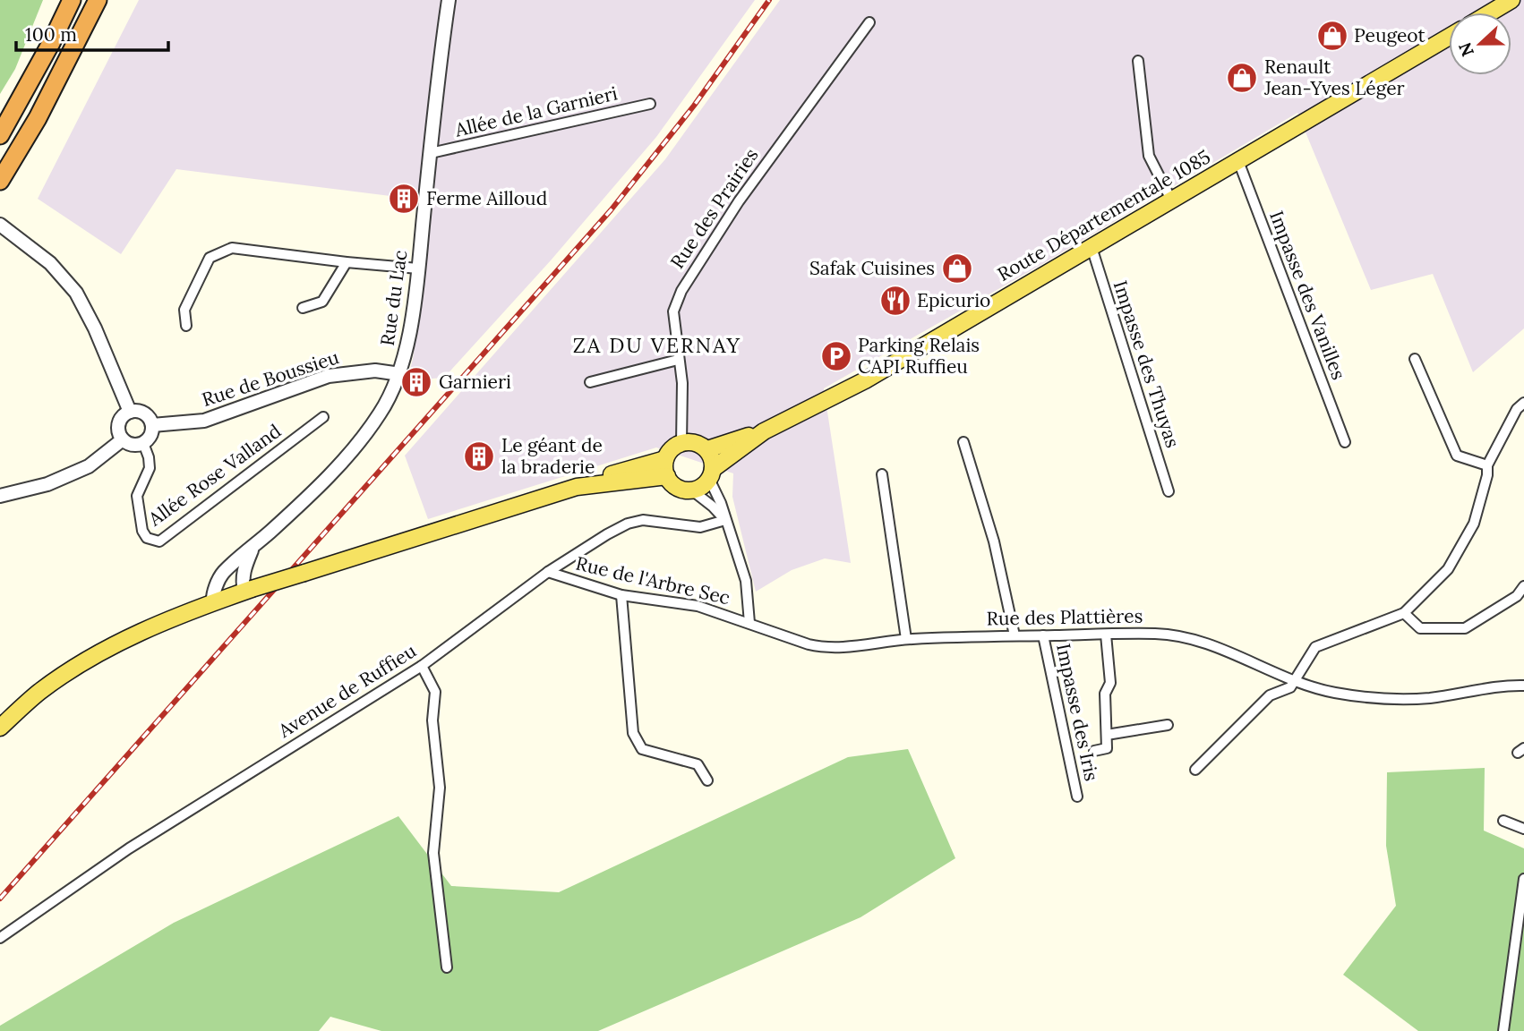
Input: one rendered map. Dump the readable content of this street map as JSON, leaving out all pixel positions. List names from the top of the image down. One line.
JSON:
{"streets":{"main road":["Route Départementale 1085"],"street":["Allée de la Garnieri","Rue des Prairies","Impasse des Vanilles","Rue du Lac","Impasse des Thuyas","Rue de Boussieu","Allée Rose Valland","Rue de l'Arbre Sec","Rue des Plattières","Avenue de Ruffieu","Impasse des Iris"]},"crossings":[["Allée de la Garnieri","Rue du Lac"],["Route Départementale 1085","Impasse des Vanilles"],["Route Départementale 1085","Impasse des Thuyas"],["Rue du Lac","Rue de Boussieu"],["Rue de Boussieu","Allée Rose Valland"],["Rue de l'Arbre Sec","Rue des Plattières"],["Rue de l'Arbre Sec","Avenue de Ruffieu"],["Rue des Plattières","Impasse des Iris"]],"districts":["ZA DU VERNAY"],"places":{"shop":["Peugeot","Renault Jean-Yves Léger","Safak Cuisines"],"building":["Ferme Ailloud","Garnieri","Le géant de la braderie"],"restaurant":["Epicurio"],"parking":["Parking Relais CAPI Ruffieu"]},"scale_bar":"100 m","north":"left"}
